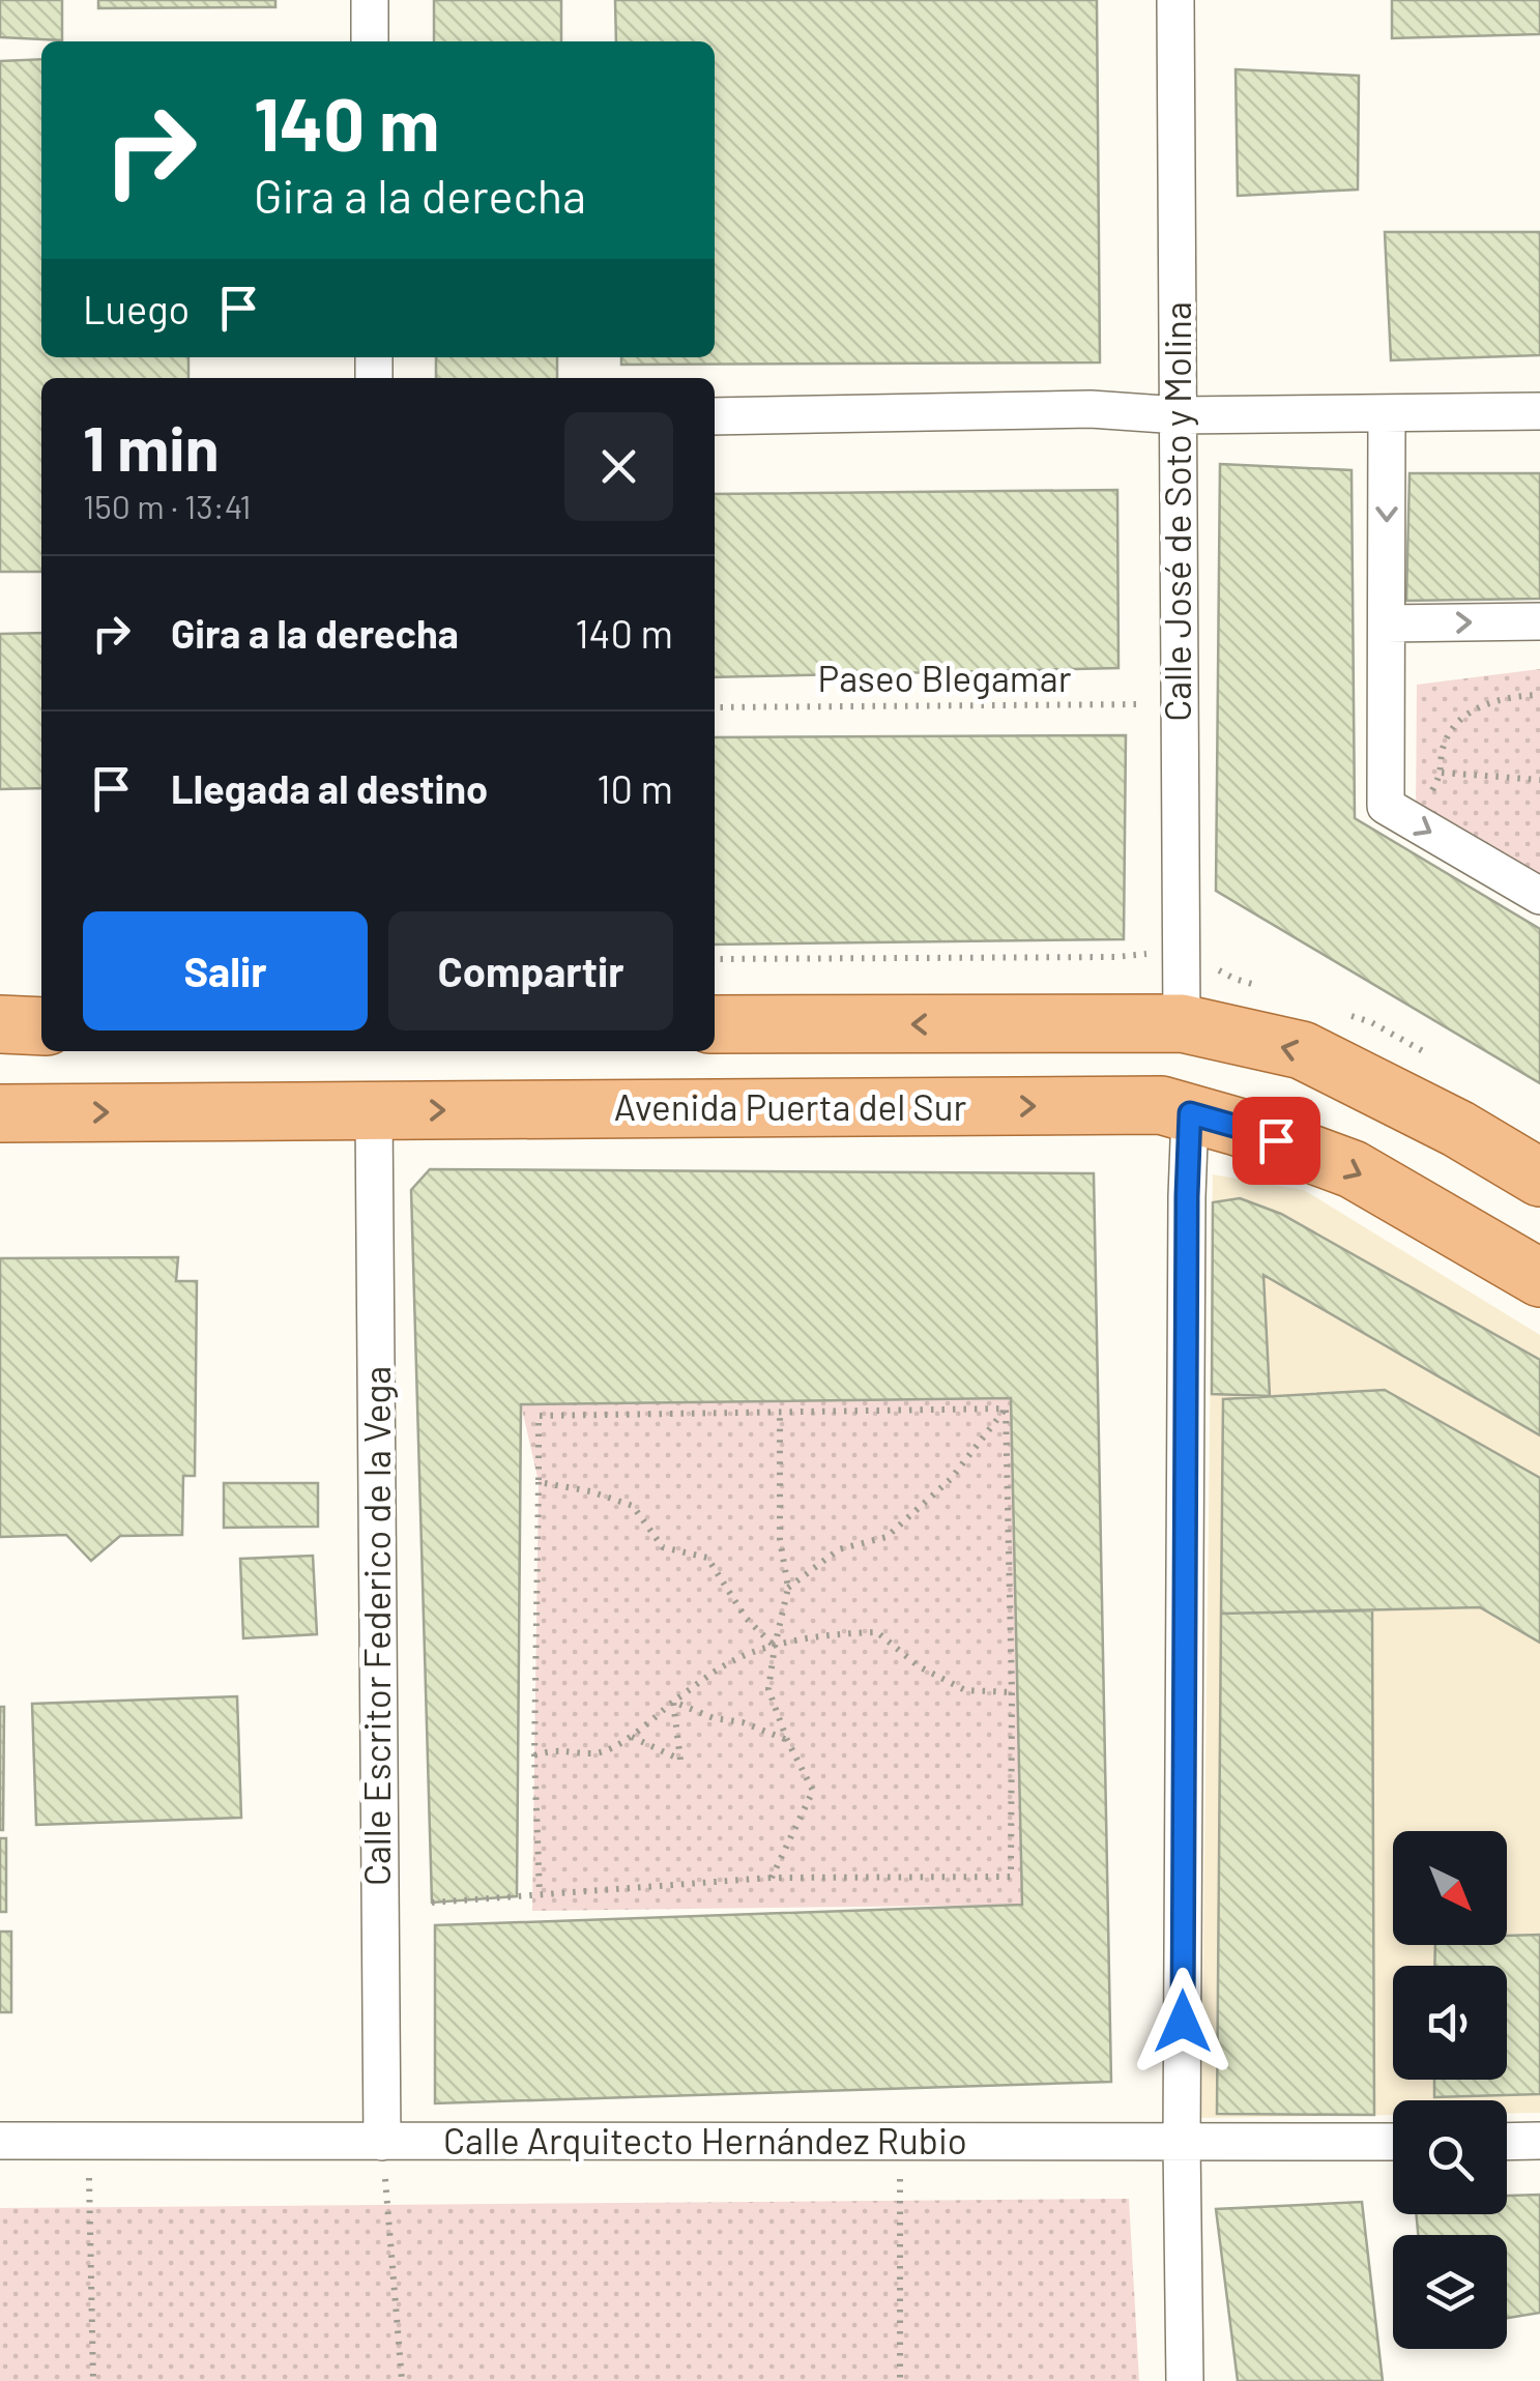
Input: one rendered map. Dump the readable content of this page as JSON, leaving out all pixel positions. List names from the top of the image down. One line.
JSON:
{"streets":{"main road":["Avenida Puerta del Sur"],"street":["Calle José de Soto y Molina","Calle Escritor Federico de la Vega","Calle Arquitecto Hernández Rubio"],"path":["Paseo Blegamar"]},"crossings":[["Calle José de Soto y Molina","Paseo Blegamar"],["Avenida Puerta del Sur","Calle Escritor Federico de la Vega"],["Calle Escritor Federico de la Vega","Calle Arquitecto Hernández Rubio"]],"north":"bottom right","page":{"turn":["140 m","Gira a la derecha"],"then":"Luego","heading":["1 min","150 m · 13:41"],"list":[{"name":"Gira a la derecha","value":"140 m"},{"name":"Llegada al destino","value":"10 m"}],"buttons":["Salir","Compartir"]}}
